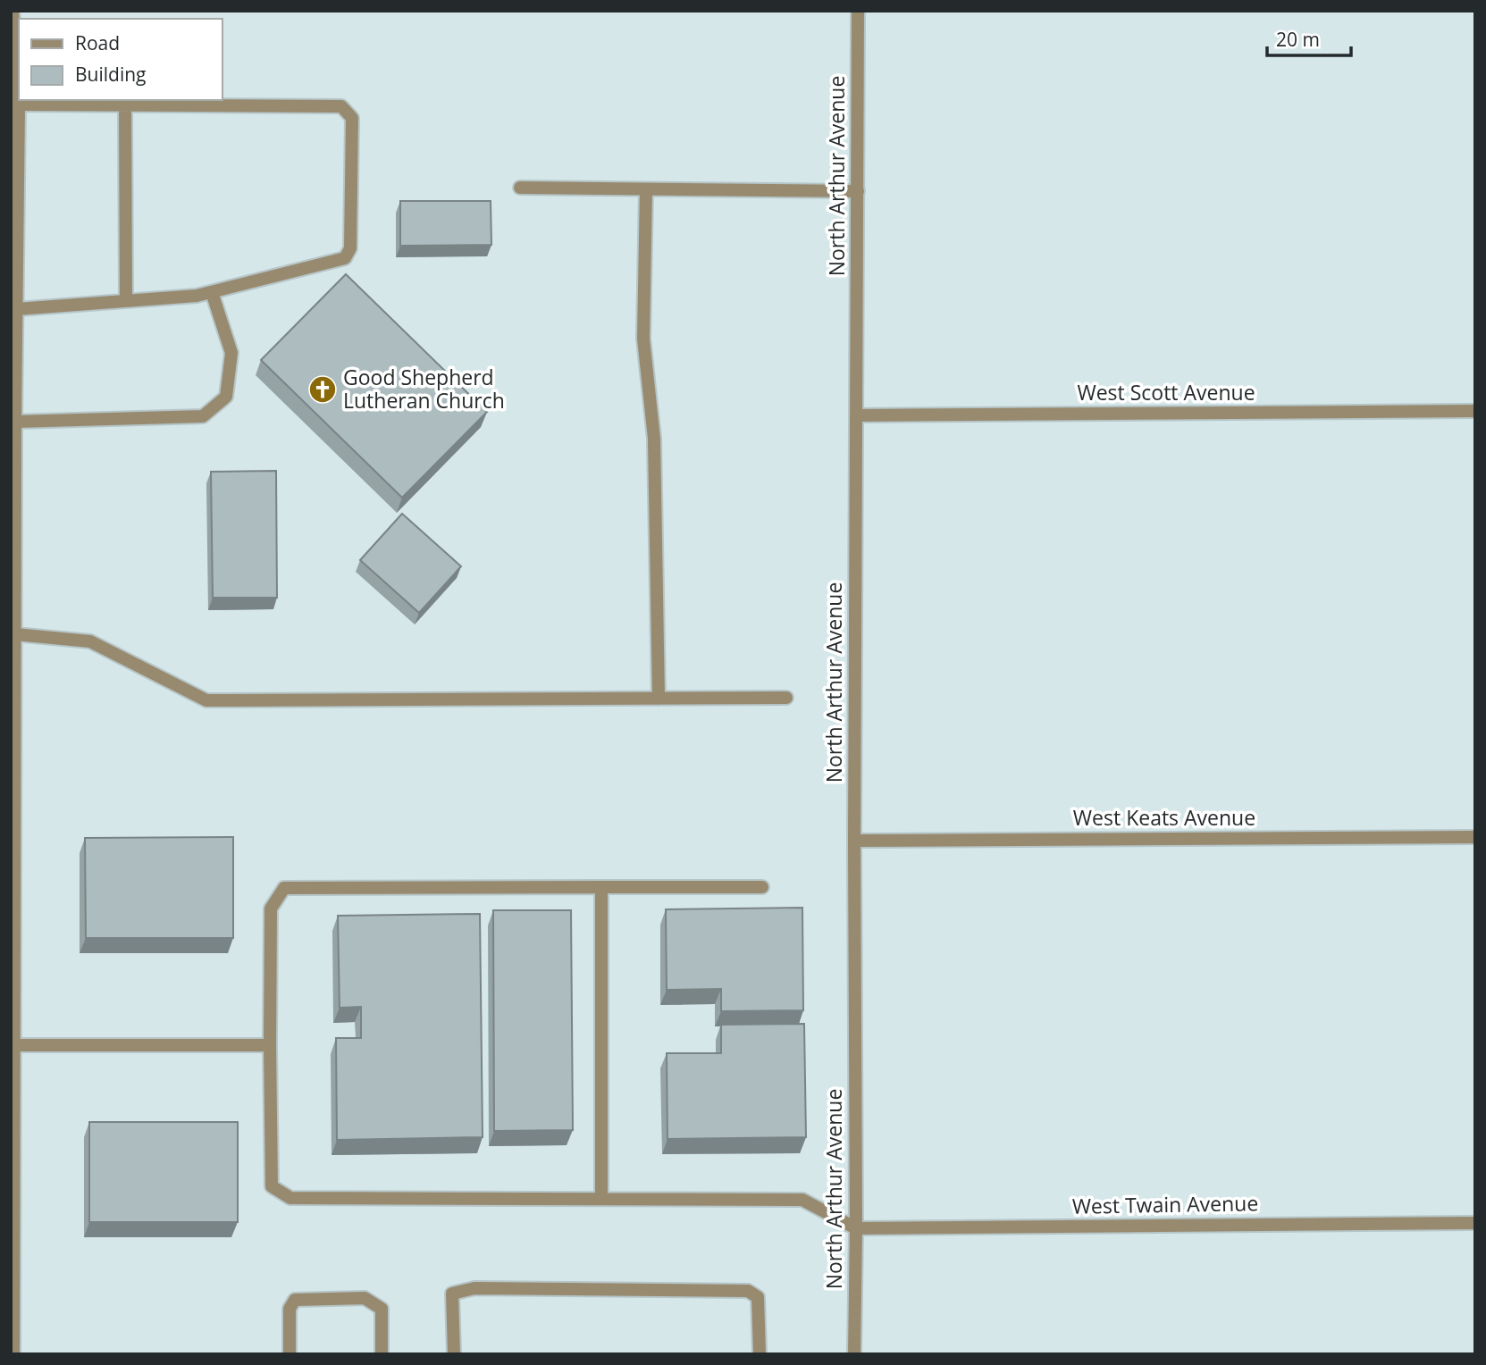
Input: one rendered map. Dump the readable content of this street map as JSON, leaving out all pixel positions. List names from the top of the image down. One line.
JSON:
{"streets":{"street":["North Arthur Avenue","West Scott Avenue","West Keats Avenue","West Twain Avenue"]},"crossings":[["North Arthur Avenue","West Scott Avenue"],["North Arthur Avenue","West Keats Avenue"],["North Arthur Avenue","West Twain Avenue"]],"places":{"church":["Good Shepherd Lutheran Church"]},"legend":["Road","Building"],"scale_bar":"20 m"}
